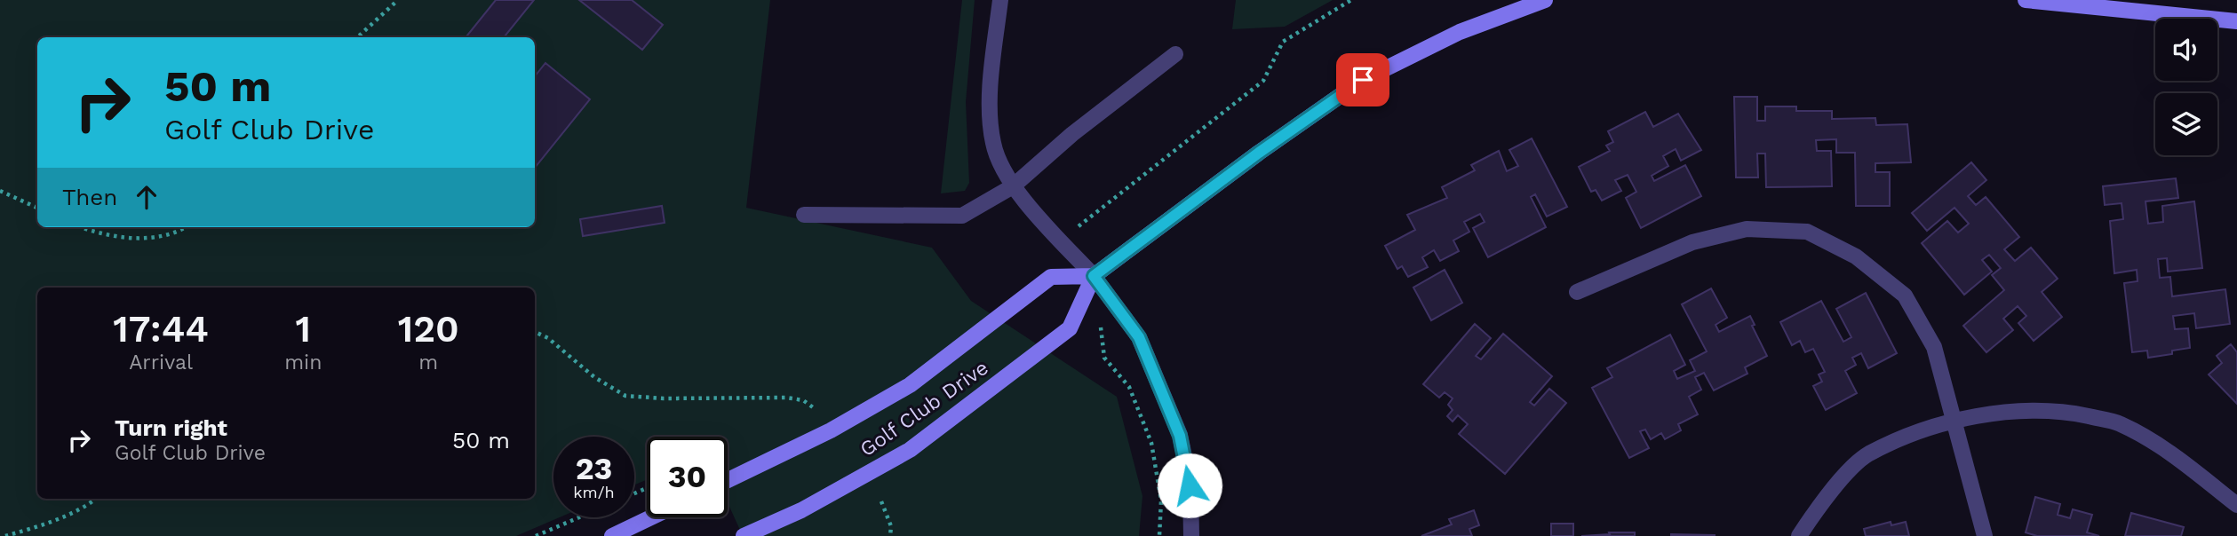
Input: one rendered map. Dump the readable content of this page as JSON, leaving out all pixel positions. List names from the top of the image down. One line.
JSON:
{"streets":{"street":["Golf Club Drive"]},"page":{"turn":["50 m","Golf Club Drive"],"then":"Then","eta":["17:44","Arrival","1","min","120","m"],"list":[{"name":"Turn right","note":"Golf Club Drive","value":"50 m"}],"speed":"23 km/h","limit":"30"}}
